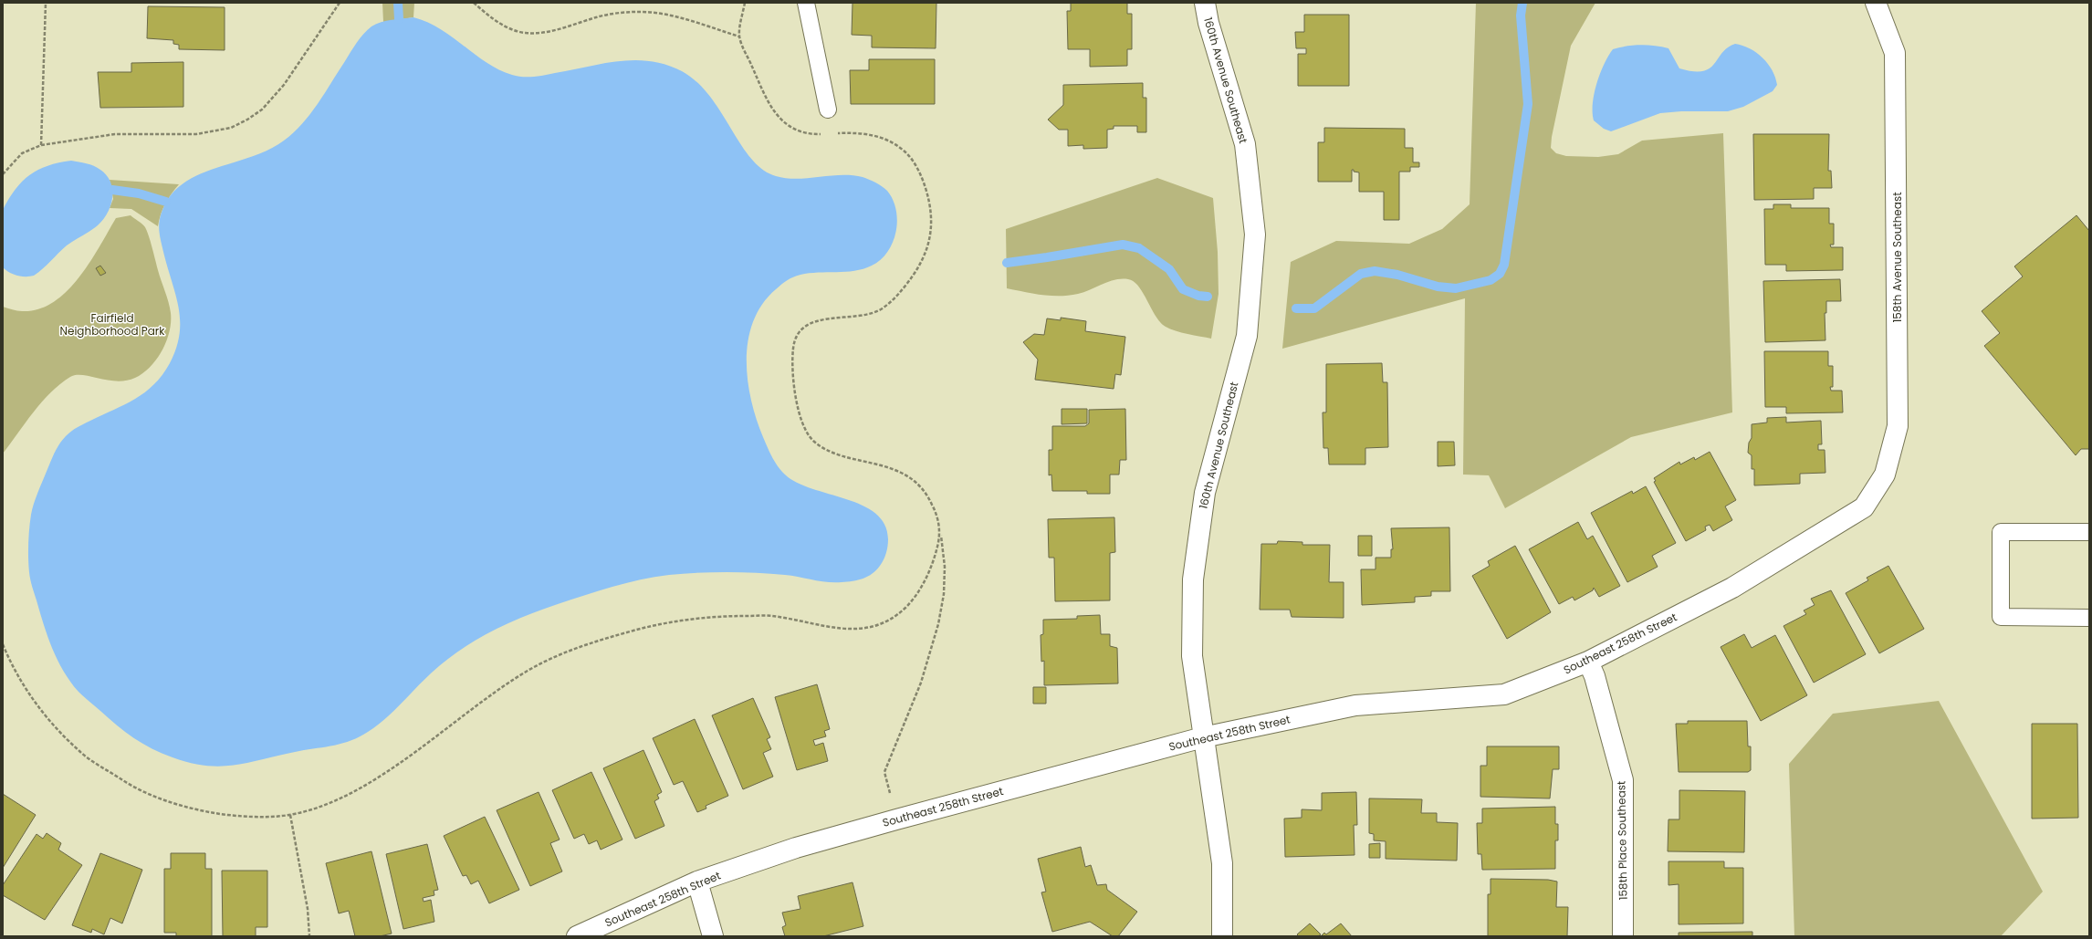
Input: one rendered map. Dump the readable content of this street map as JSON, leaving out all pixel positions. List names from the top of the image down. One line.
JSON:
{"streets":{"street":["160th Avenue Southeast","158th Avenue Southeast","Southeast 258th Street","158th Place Southeast"]},"crossings":[["160th Avenue Southeast","Southeast 258th Street"],["158th Avenue Southeast","Southeast 258th Street"],["Southeast 258th Street","158th Place Southeast"]],"parks":["Fairfield Neighborhood Park"]}
